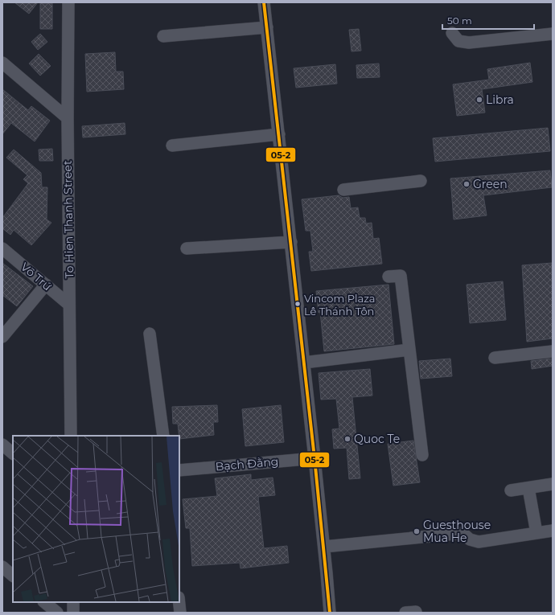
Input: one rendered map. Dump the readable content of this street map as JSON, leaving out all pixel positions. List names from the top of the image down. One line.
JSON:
{"streets":{"street":["To Hien Thanh Street","Võ Trứ","Bạch Đằng"]},"crossings":[["To Hien Thanh Street","Võ Trứ"]],"places":["Libra","Green","Vincom Plaza Lê Thánh Tôn","Quoc Te","Guesthouse Mua He"],"lines":["transit line 05-2"],"scale_bar":"50 m"}
